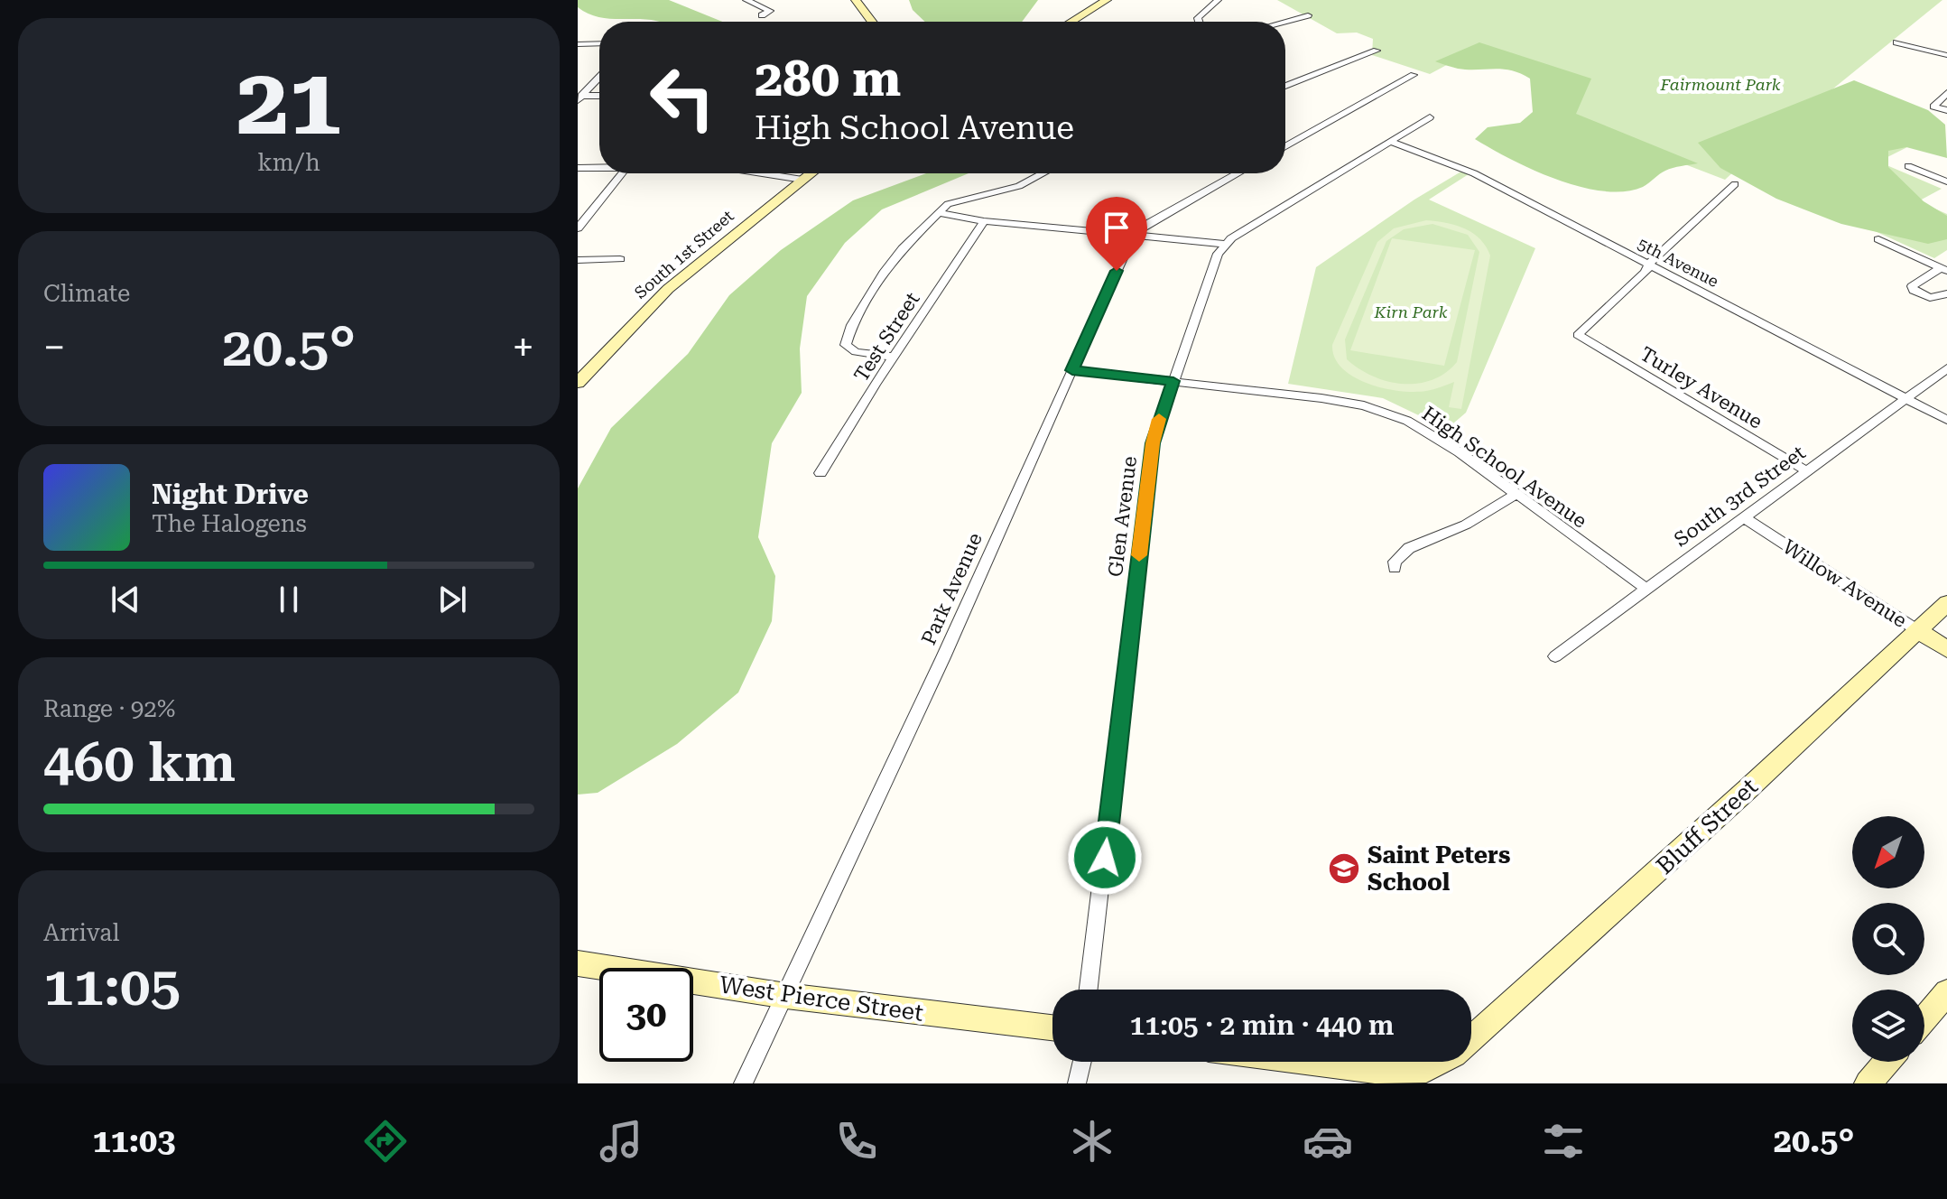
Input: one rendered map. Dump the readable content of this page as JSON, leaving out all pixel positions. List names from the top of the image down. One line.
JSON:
{"streets":{"main road":["South 1st Street","Willow Avenue","Bluff Street","West Pierce Street"],"street":["5th Avenue","Test Street","Turley Avenue","High School Avenue","South 3rd Street","Glen Avenue","Park Avenue"]},"crossings":[["5th Avenue","Turley Avenue"],["5th Avenue","South 3rd Street"],["Turley Avenue","South 3rd Street"],["High School Avenue","South 3rd Street"],["High School Avenue","Glen Avenue"],["High School Avenue","Park Avenue"],["South 3rd Street","Willow Avenue"],["Willow Avenue","Bluff Street"],["Park Avenue","West Pierce Street"]],"parks":["Fairmount Park","Kirn Park"],"places":{"school or university":["Saint Peters School"]},"north":"bottom left","page":{"tile":[["21","km/h"],"Climate",["Range · 92%","460 km"],["Arrival","11:05"]],"turn":["280 m","High School Avenue"],"heat":["−","20.5°","+"],"song":["Night Drive","The Halogens"],"limit":"30","trip":"11:05 · 2 min · 440 m","tabs":["11:03","20.5°"]}}
